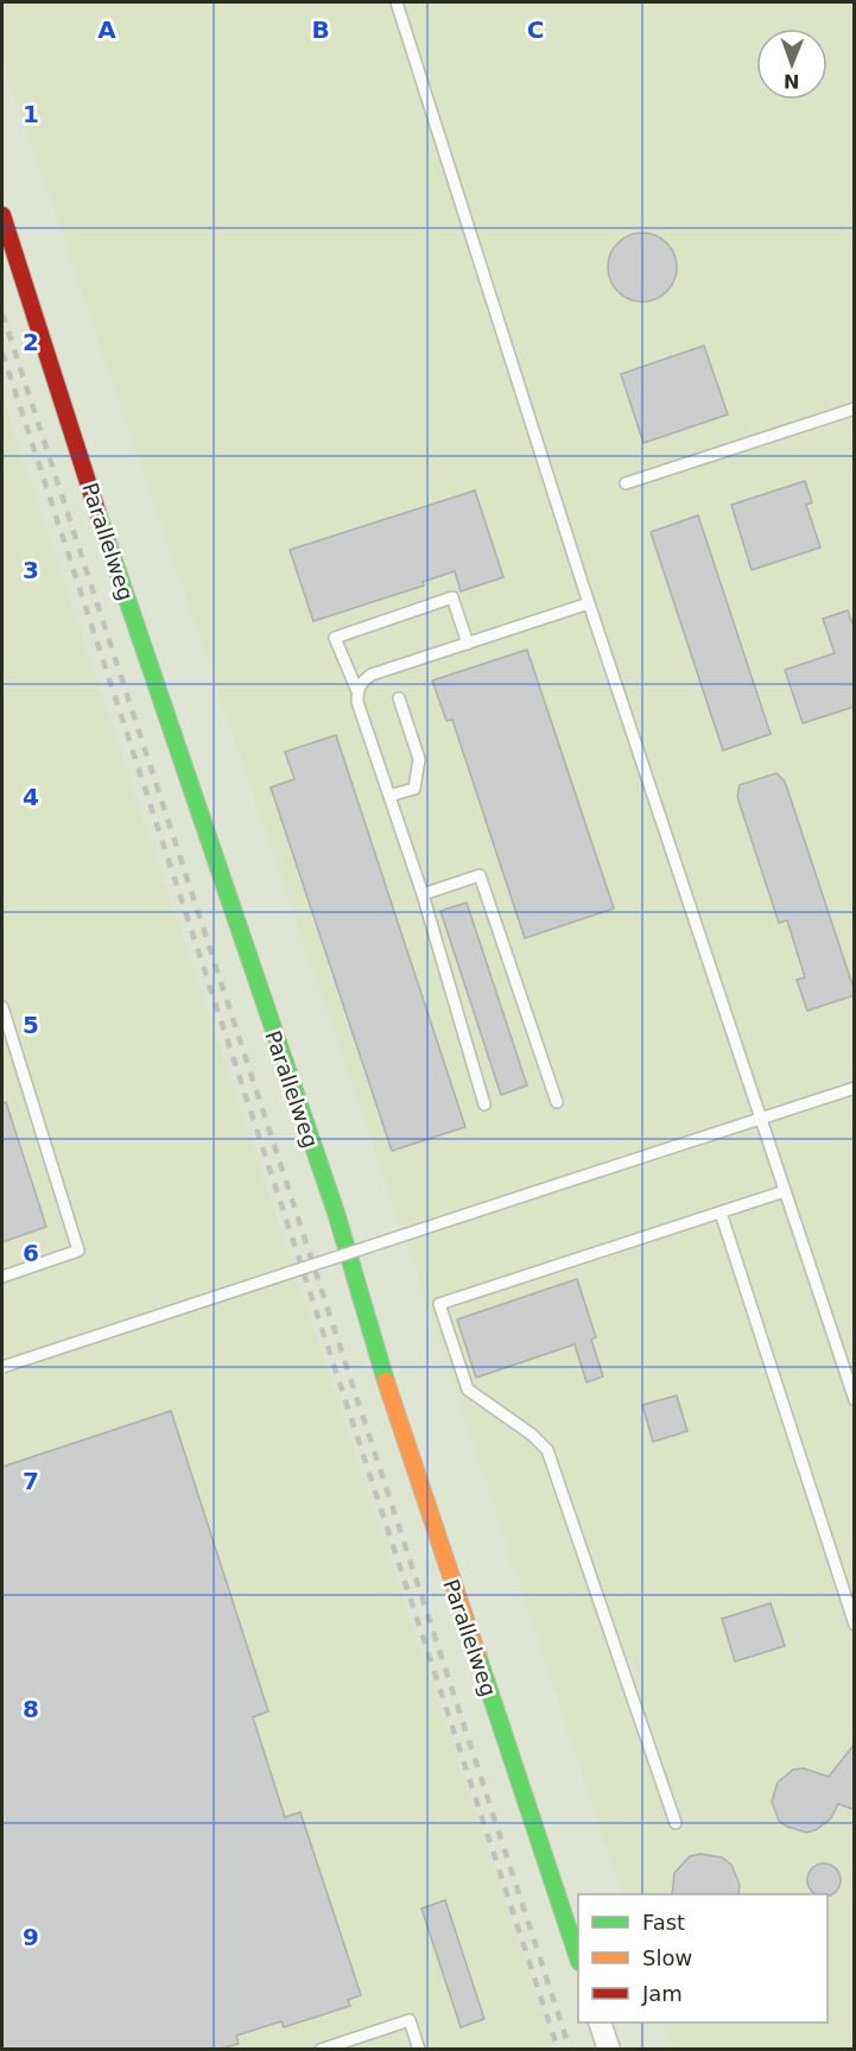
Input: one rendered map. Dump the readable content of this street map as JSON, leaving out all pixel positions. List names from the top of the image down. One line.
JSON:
{"streets":{"street":["Parallelweg"]},"legend":["Fast","Slow","Jam"],"north":"bottom","grid":{"columns":["A","B","C"],"rows":["1","2","3","4","5","6","7","8","9"]}}
